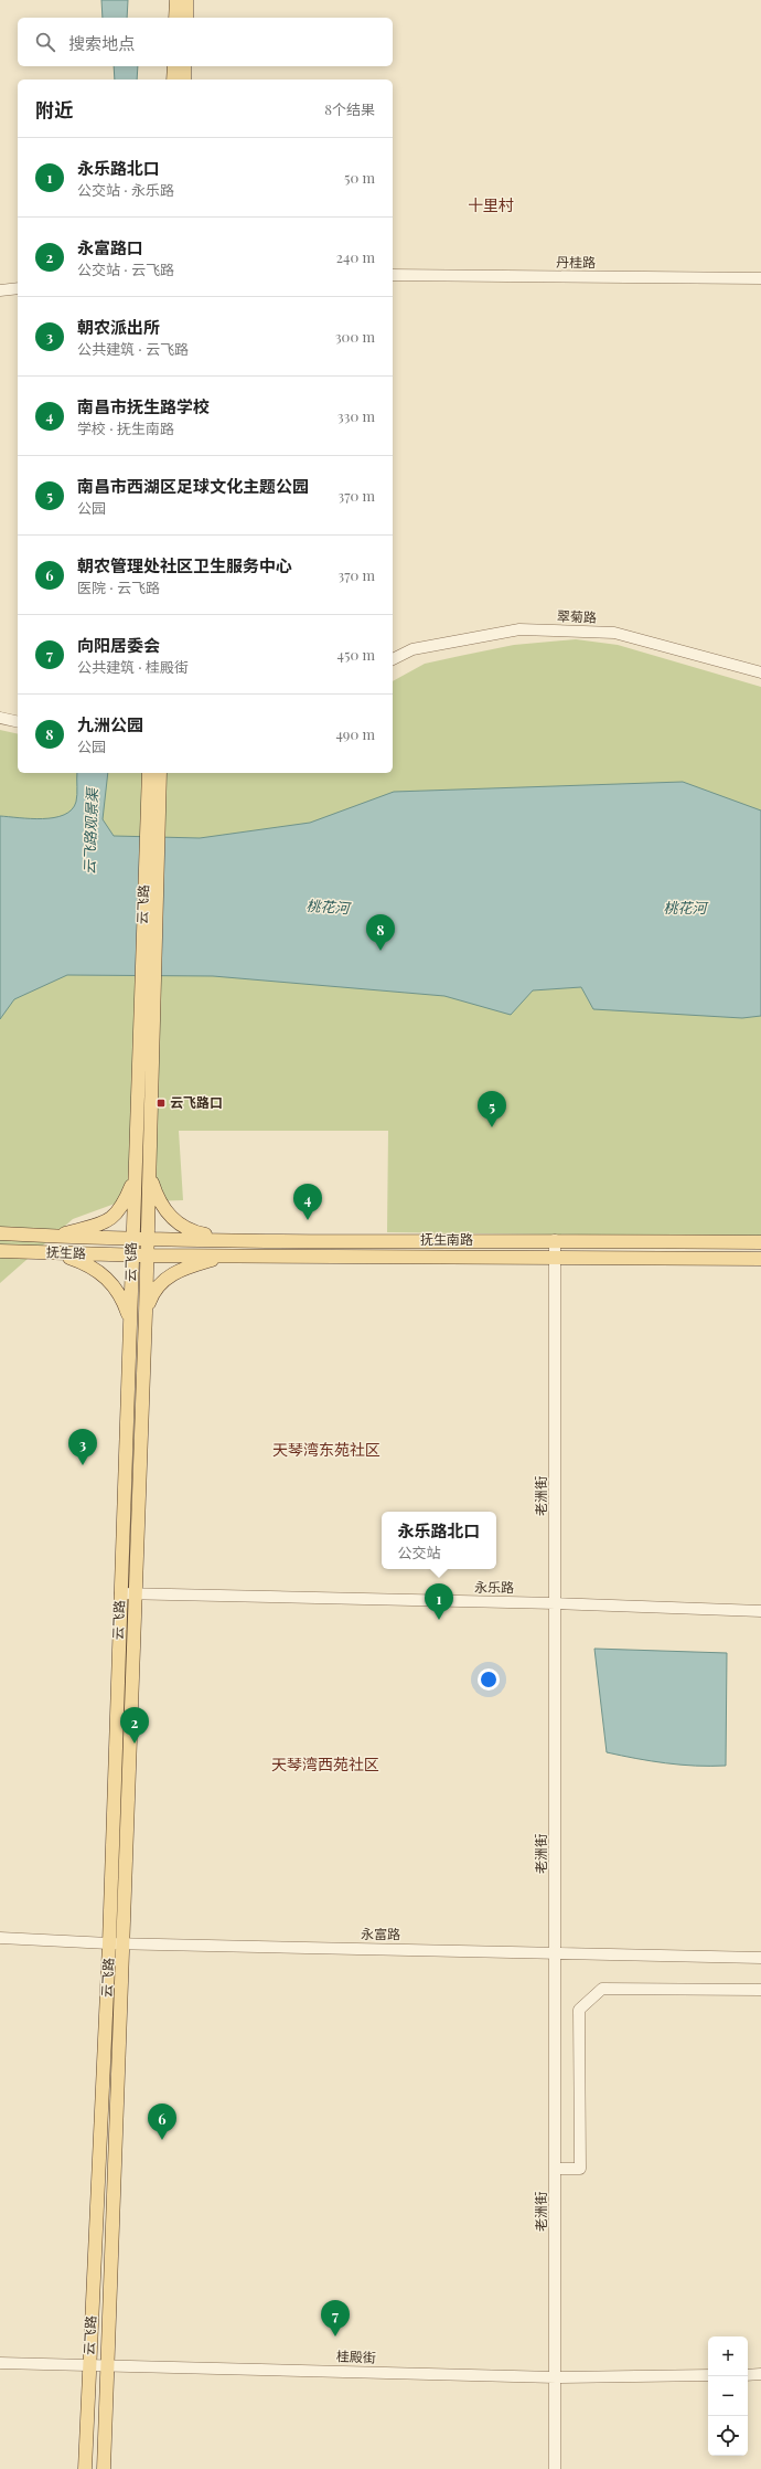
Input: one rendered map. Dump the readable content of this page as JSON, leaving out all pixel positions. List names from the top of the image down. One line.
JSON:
{"streets":{"main road":["云飞路","抚生南路","抚生路"],"street":["丹桂路","翠菊路","老洲街","永乐路","永富路","桂殿街"]},"crossings":[["云飞路","抚生南路"],["云飞路","抚生路"],["云飞路","永乐路"],["云飞路","永富路"],["云飞路","桂殿街"],["抚生南路","抚生路"],["抚生南路","老洲街"],["老洲街","永乐路"],["老洲街","永富路"],["老洲街","桂殿街"]],"districts":["十里村","天琴湾东苑社区","天琴湾西苑社区"],"water":["云飞路观景渠","桃花河"],"places":{"transit":["云飞路口"]},"page":{"search":"搜索地点","heading":["附近","8个结果"],"list":[{"mark":"1","name":"永乐路北口","note":"公交站 · 永乐路","value":"50 m"},{"mark":"2","name":"永富路口","note":"公交站 · 云飞路","value":"240 m"},{"mark":"3","name":"朝农派出所","note":"公共建筑 · 云飞路","value":"300 m"},{"mark":"4","name":"南昌市抚生路学校","note":"学校 · 抚生南路","value":"330 m"},{"mark":"5","name":"南昌市西湖区足球文化主题公园","note":"公园","value":"370 m"},{"mark":"6","name":"朝农管理处社区卫生服务中心","note":"医院 · 云飞路","value":"370 m"},{"mark":"7","name":"向阳居委会","note":"公共建筑 · 桂殿街","value":"450 m"},{"mark":"8","name":"九洲公园","note":"公园","value":"490 m"}],"pins":["8","5","4","3","1","2","6","7"],"popup":["永乐路北口","公交站"],"map_buttons":["+","−"]}}
